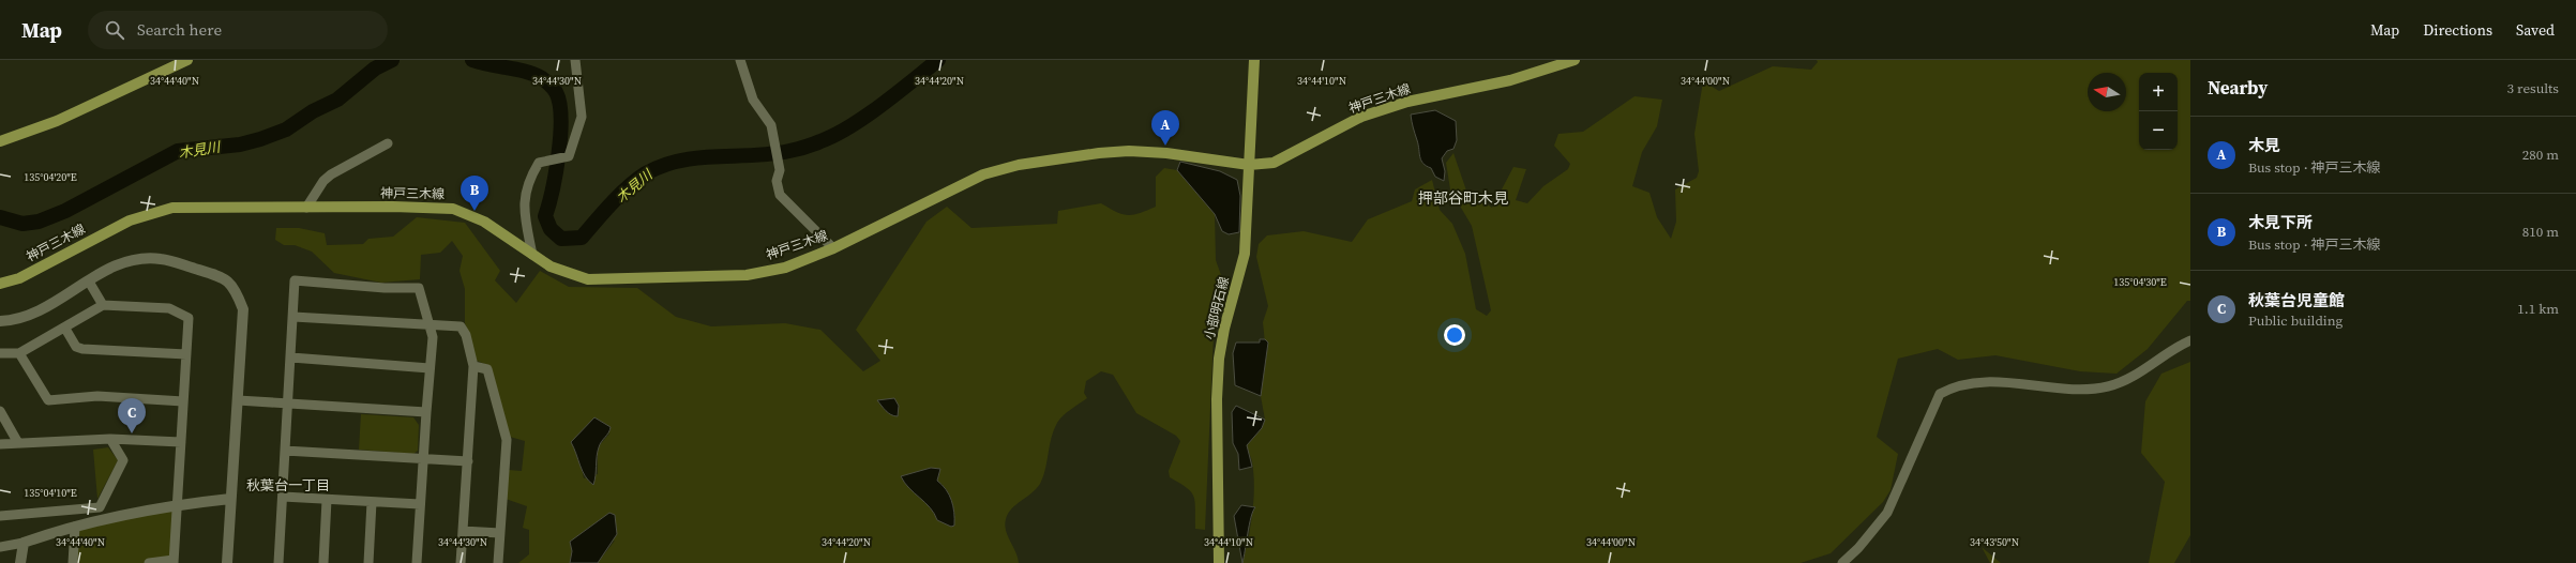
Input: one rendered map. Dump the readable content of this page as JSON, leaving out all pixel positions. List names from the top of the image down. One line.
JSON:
{"streets":{"main road":["神戸三木線","小部明石線"]},"crossings":[["神戸三木線","小部明石線"]],"districts":["押部谷町木見","秋葉台一丁目"],"water":["木見川"],"north":"left","page":{"header":"Map","search":"Search here","nav":["Map","Directions","Saved"],"heading":["Nearby","3 results"],"map_buttons":["+","−"],"pins":["A","B","C"],"list":[{"mark":"A","name":"木見","note":"Bus stop · 神戸三木線","value":"280 m"},{"mark":"B","name":"木見下所","note":"Bus stop · 神戸三木線","value":"810 m"},{"mark":"C","name":"秋葉台児童館","note":"Public building","value":"1.1 km"}]},"coordinates":["34°44'40\"N","34°44'30\"N","34°44'20\"N","34°44'10\"N","34°44'00\"N","135°04'20\"E","135°04'30\"E","135°04'10\"E","34°43'50\"N"]}
